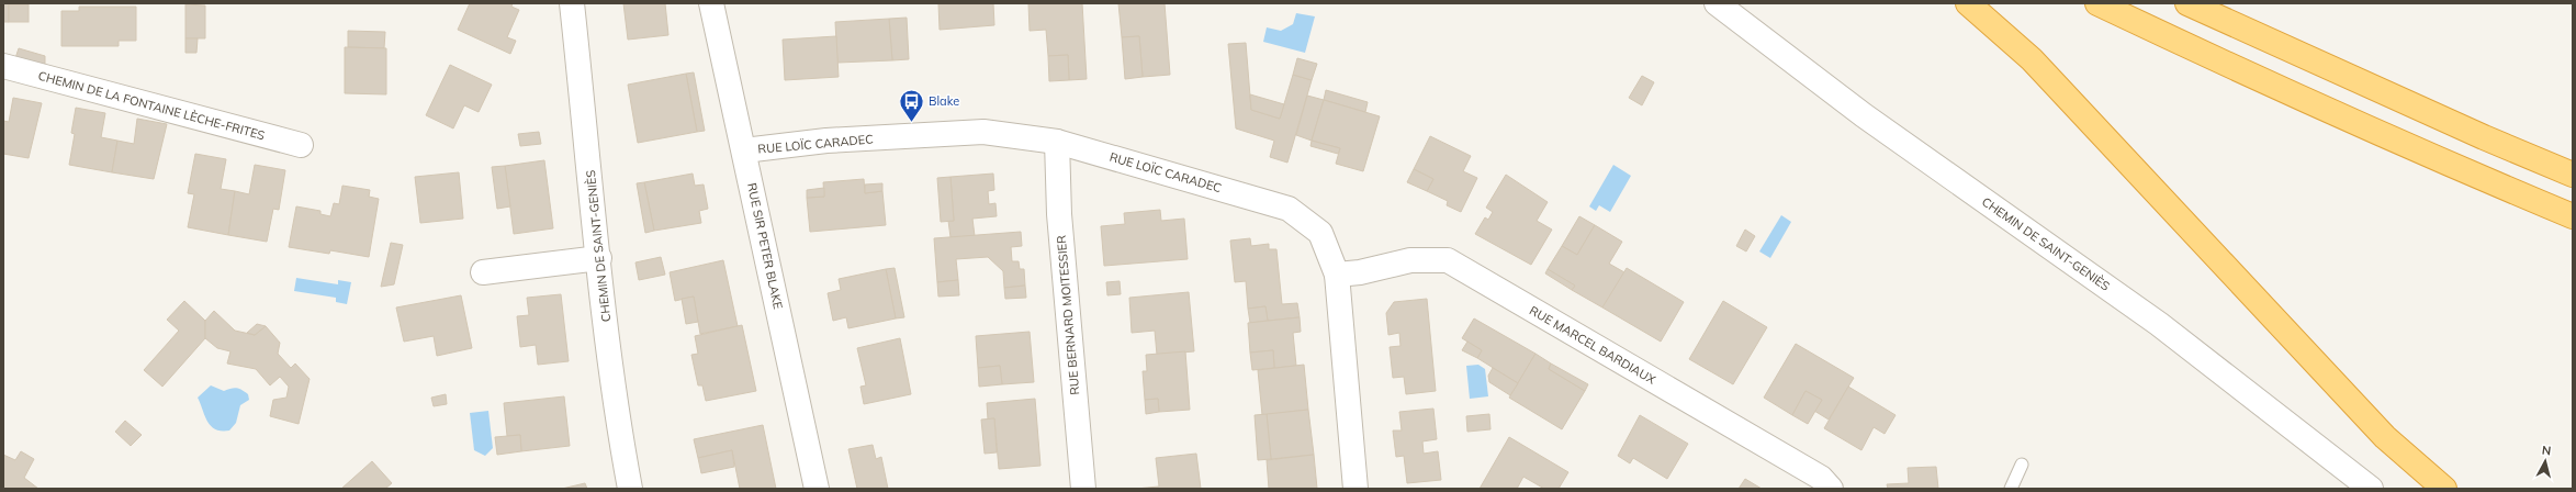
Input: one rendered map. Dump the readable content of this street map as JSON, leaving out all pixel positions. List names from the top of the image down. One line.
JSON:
{"streets":{"street":["CHEMIN DE LA FONTAINE LÈCHE-FRITES","RUE LOÏC CARADEC","CHEMIN DE SAINT-GENIÈS","RUE SIR PETER BLAKE","RUE BERNARD MOITESSIER","RUE MARCEL BARDIAUX"]},"crossings":[["RUE LOÏC CARADEC","RUE SIR PETER BLAKE"],["RUE LOÏC CARADEC","RUE BERNARD MOITESSIER"],["RUE LOÏC CARADEC","RUE MARCEL BARDIAUX"]],"places":{"bus stop":["Blake"]},"north":"top"}
